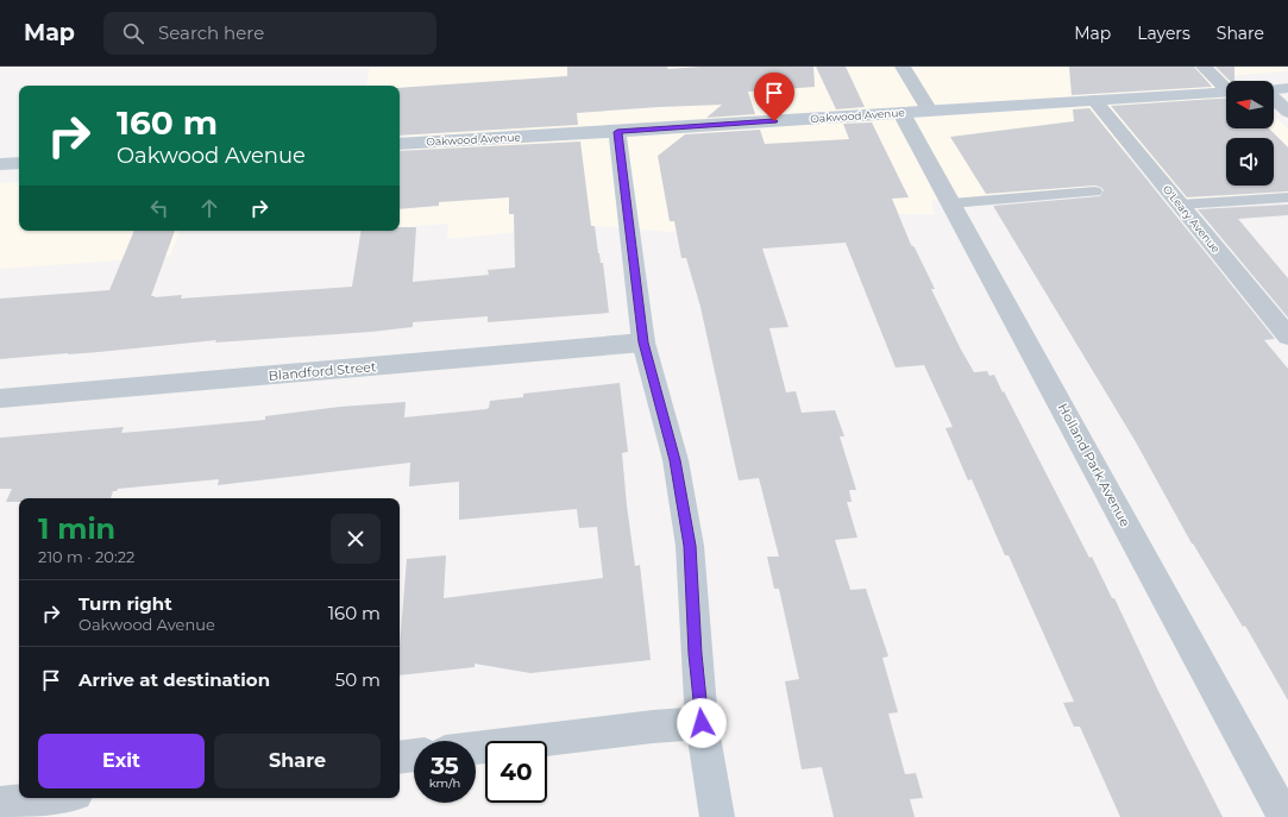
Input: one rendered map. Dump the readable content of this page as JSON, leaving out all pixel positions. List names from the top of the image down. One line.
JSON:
{"streets":{"street":["Oakwood Avenue","O'Leary Avenue","Blandford Street","Holland Park Avenue"]},"crossings":[["Oakwood Avenue","O'Leary Avenue"],["Oakwood Avenue","Holland Park Avenue"]],"north":"left","page":{"header":"Map","search":"Search here","nav":["Map","Layers","Share"],"turn":["160 m","Oakwood Avenue"],"heading":["1 min","210 m · 20:22"],"list":[{"name":"Turn right","note":"Oakwood Avenue","value":"160 m"},{"name":"Arrive at destination","value":"50 m"}],"buttons":["Exit","Share"],"speed":"35 km/h","limit":"40"}}
